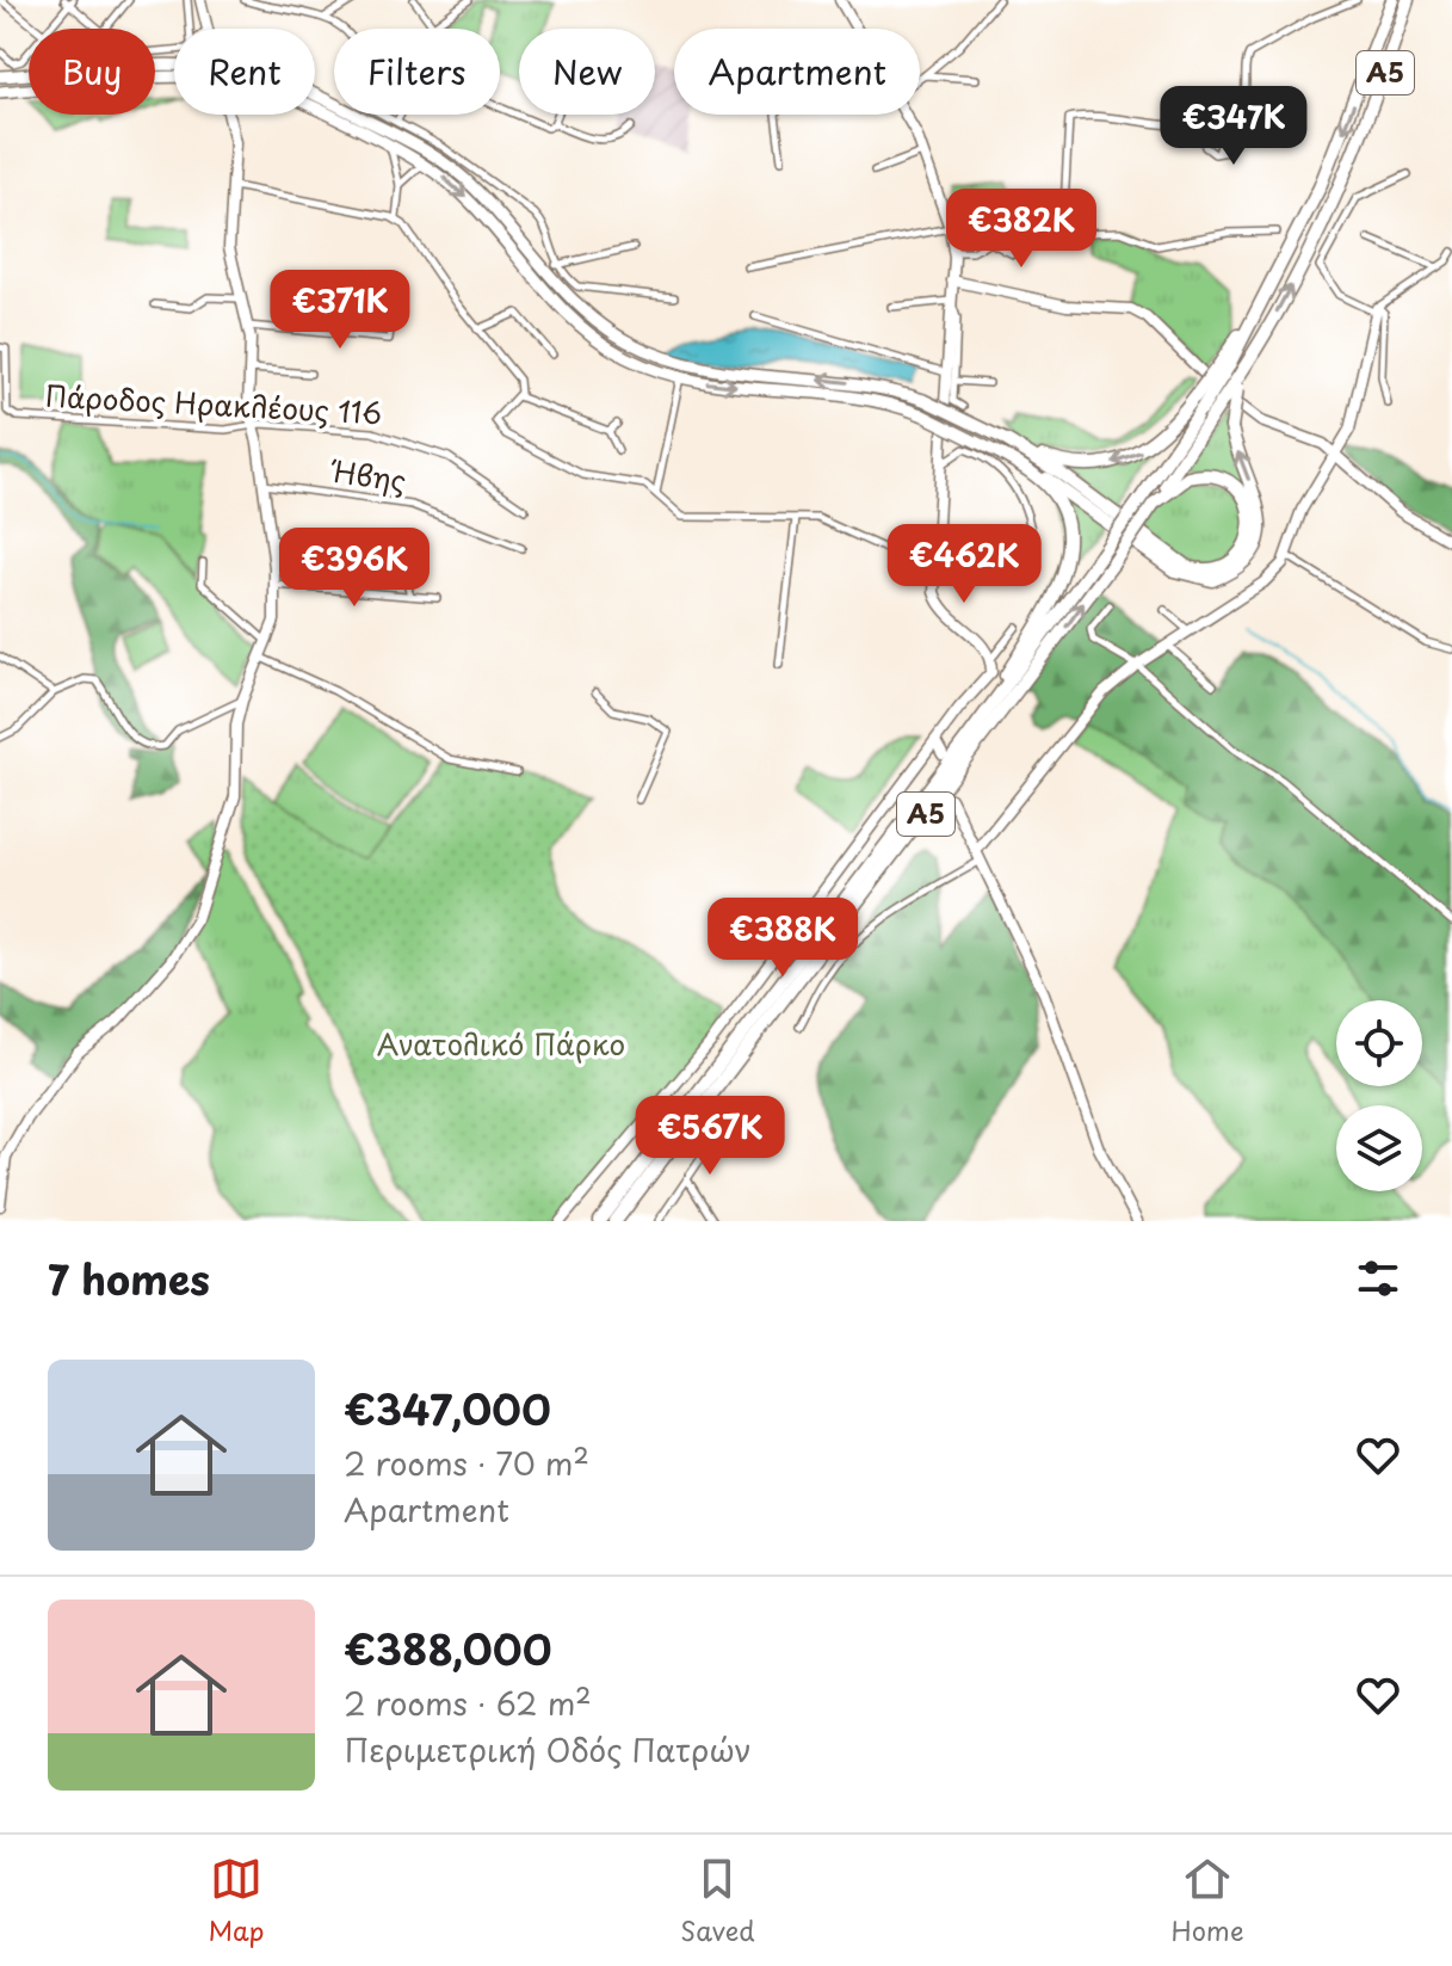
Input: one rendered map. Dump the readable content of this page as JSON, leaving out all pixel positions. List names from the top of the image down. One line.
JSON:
{"streets":{"highway":["Α5"],"street":["Πάροδος Ηρακλέους 116","Ήβης"]},"parks":["Ανατολικό Πάρκο"],"page":{"chip":["Buy","Rent","Filters","New","Apartment"],"price":["€347K","€382K","€371K","€462K","€396K","€388K","€567K"],"heading":"7 homes","list":[{"name":"€347,000","note":"2 rooms · 70 m² · Apartment"},{"name":"€388,000","note":"2 rooms · 62 m² · Περιμετρική Οδός Πατρών"}],"tabs":["Map","Saved","Home"]}}
